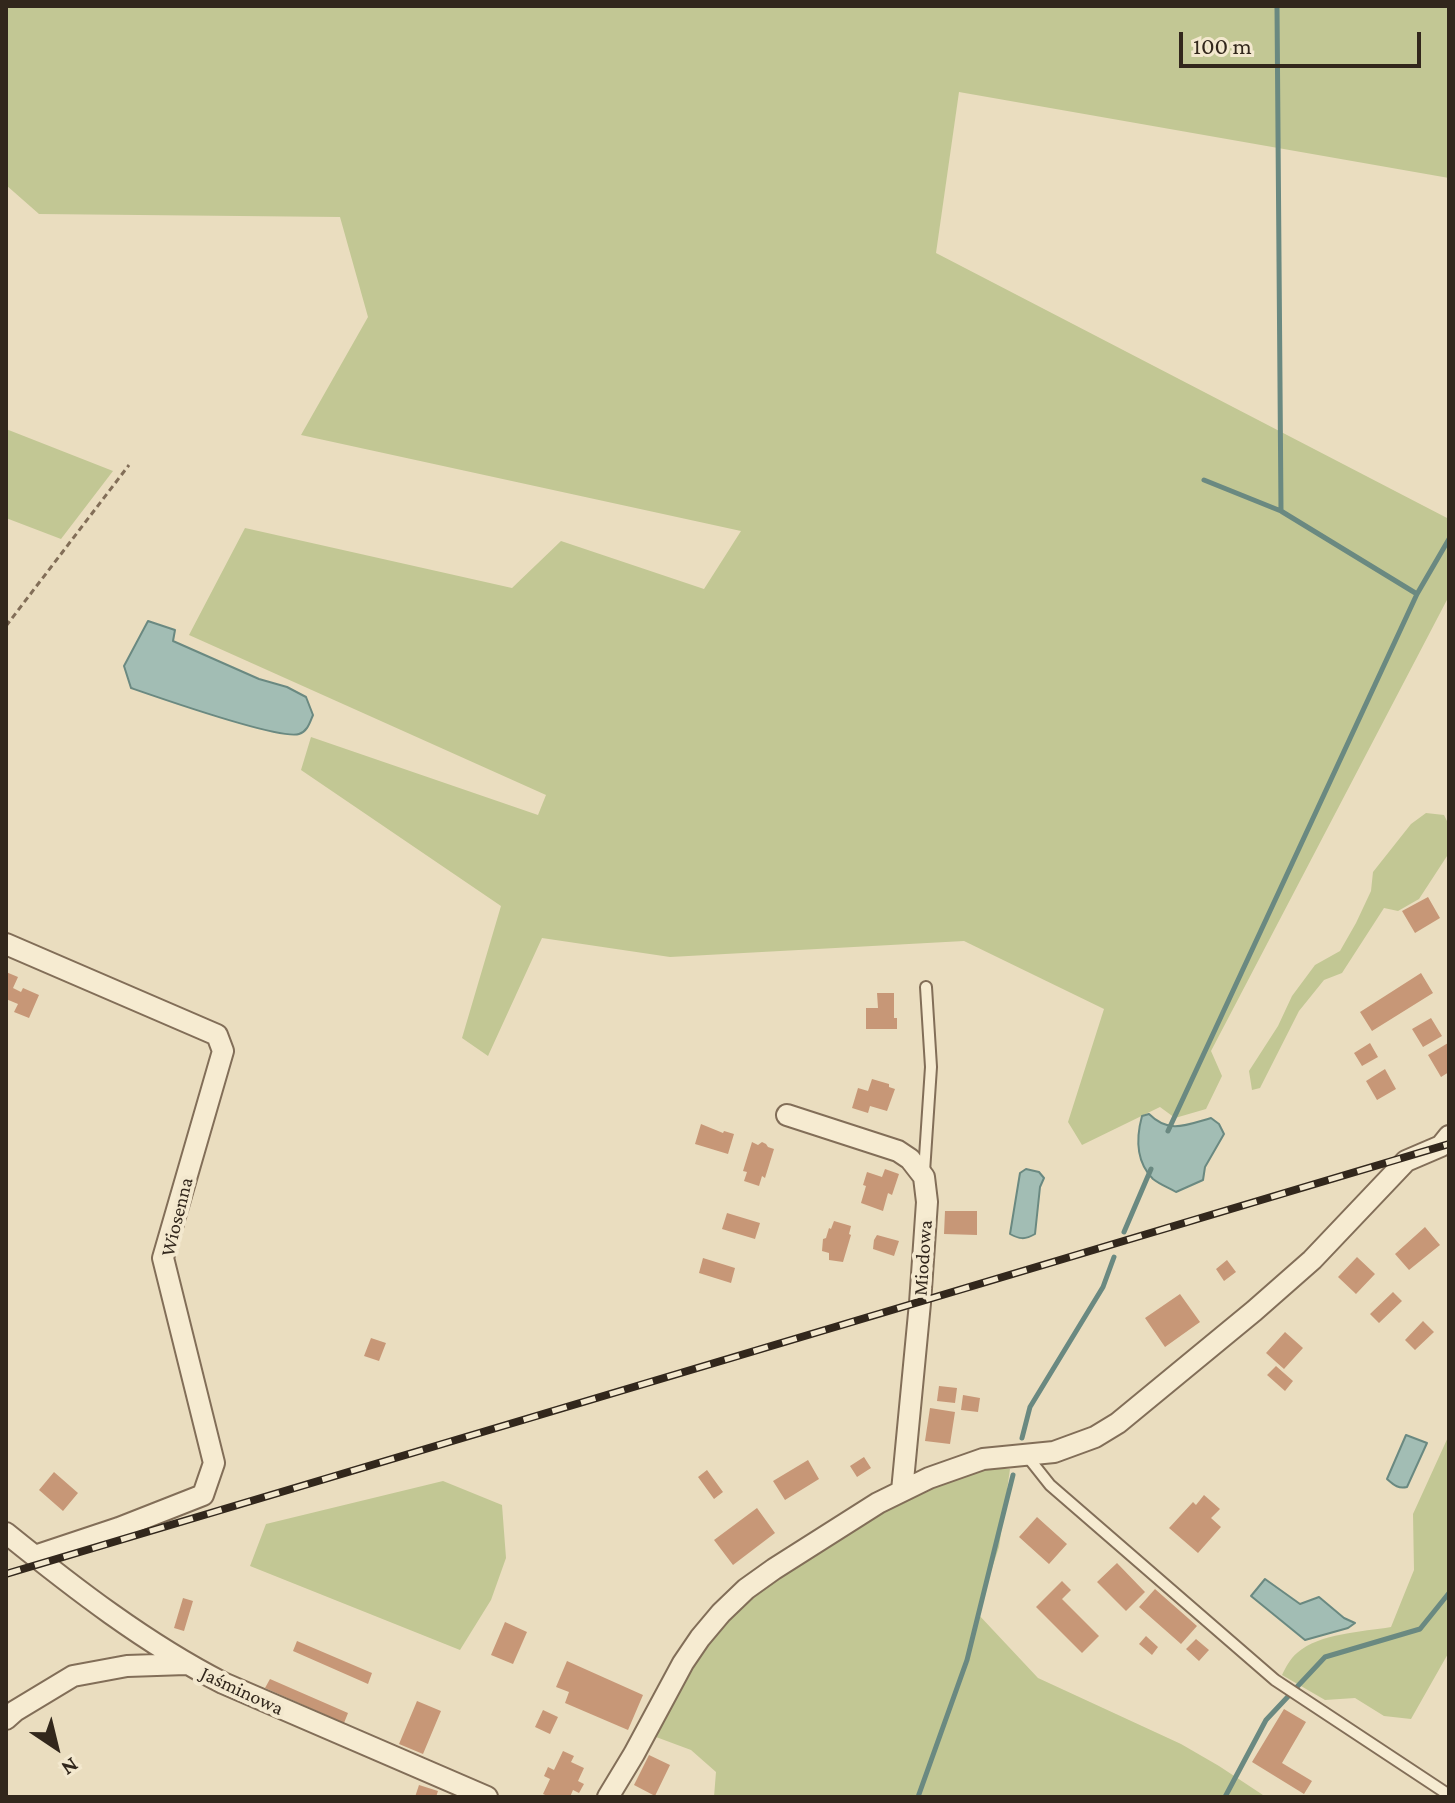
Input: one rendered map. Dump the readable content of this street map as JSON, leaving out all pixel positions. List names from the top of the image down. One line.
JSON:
{"streets":{"street":["Wiosenna","Miodowa","Jaśminowa"]},"crossings":[["Wiosenna","Jaśminowa"]],"scale_bar":"100 m","north":"bottom right"}
